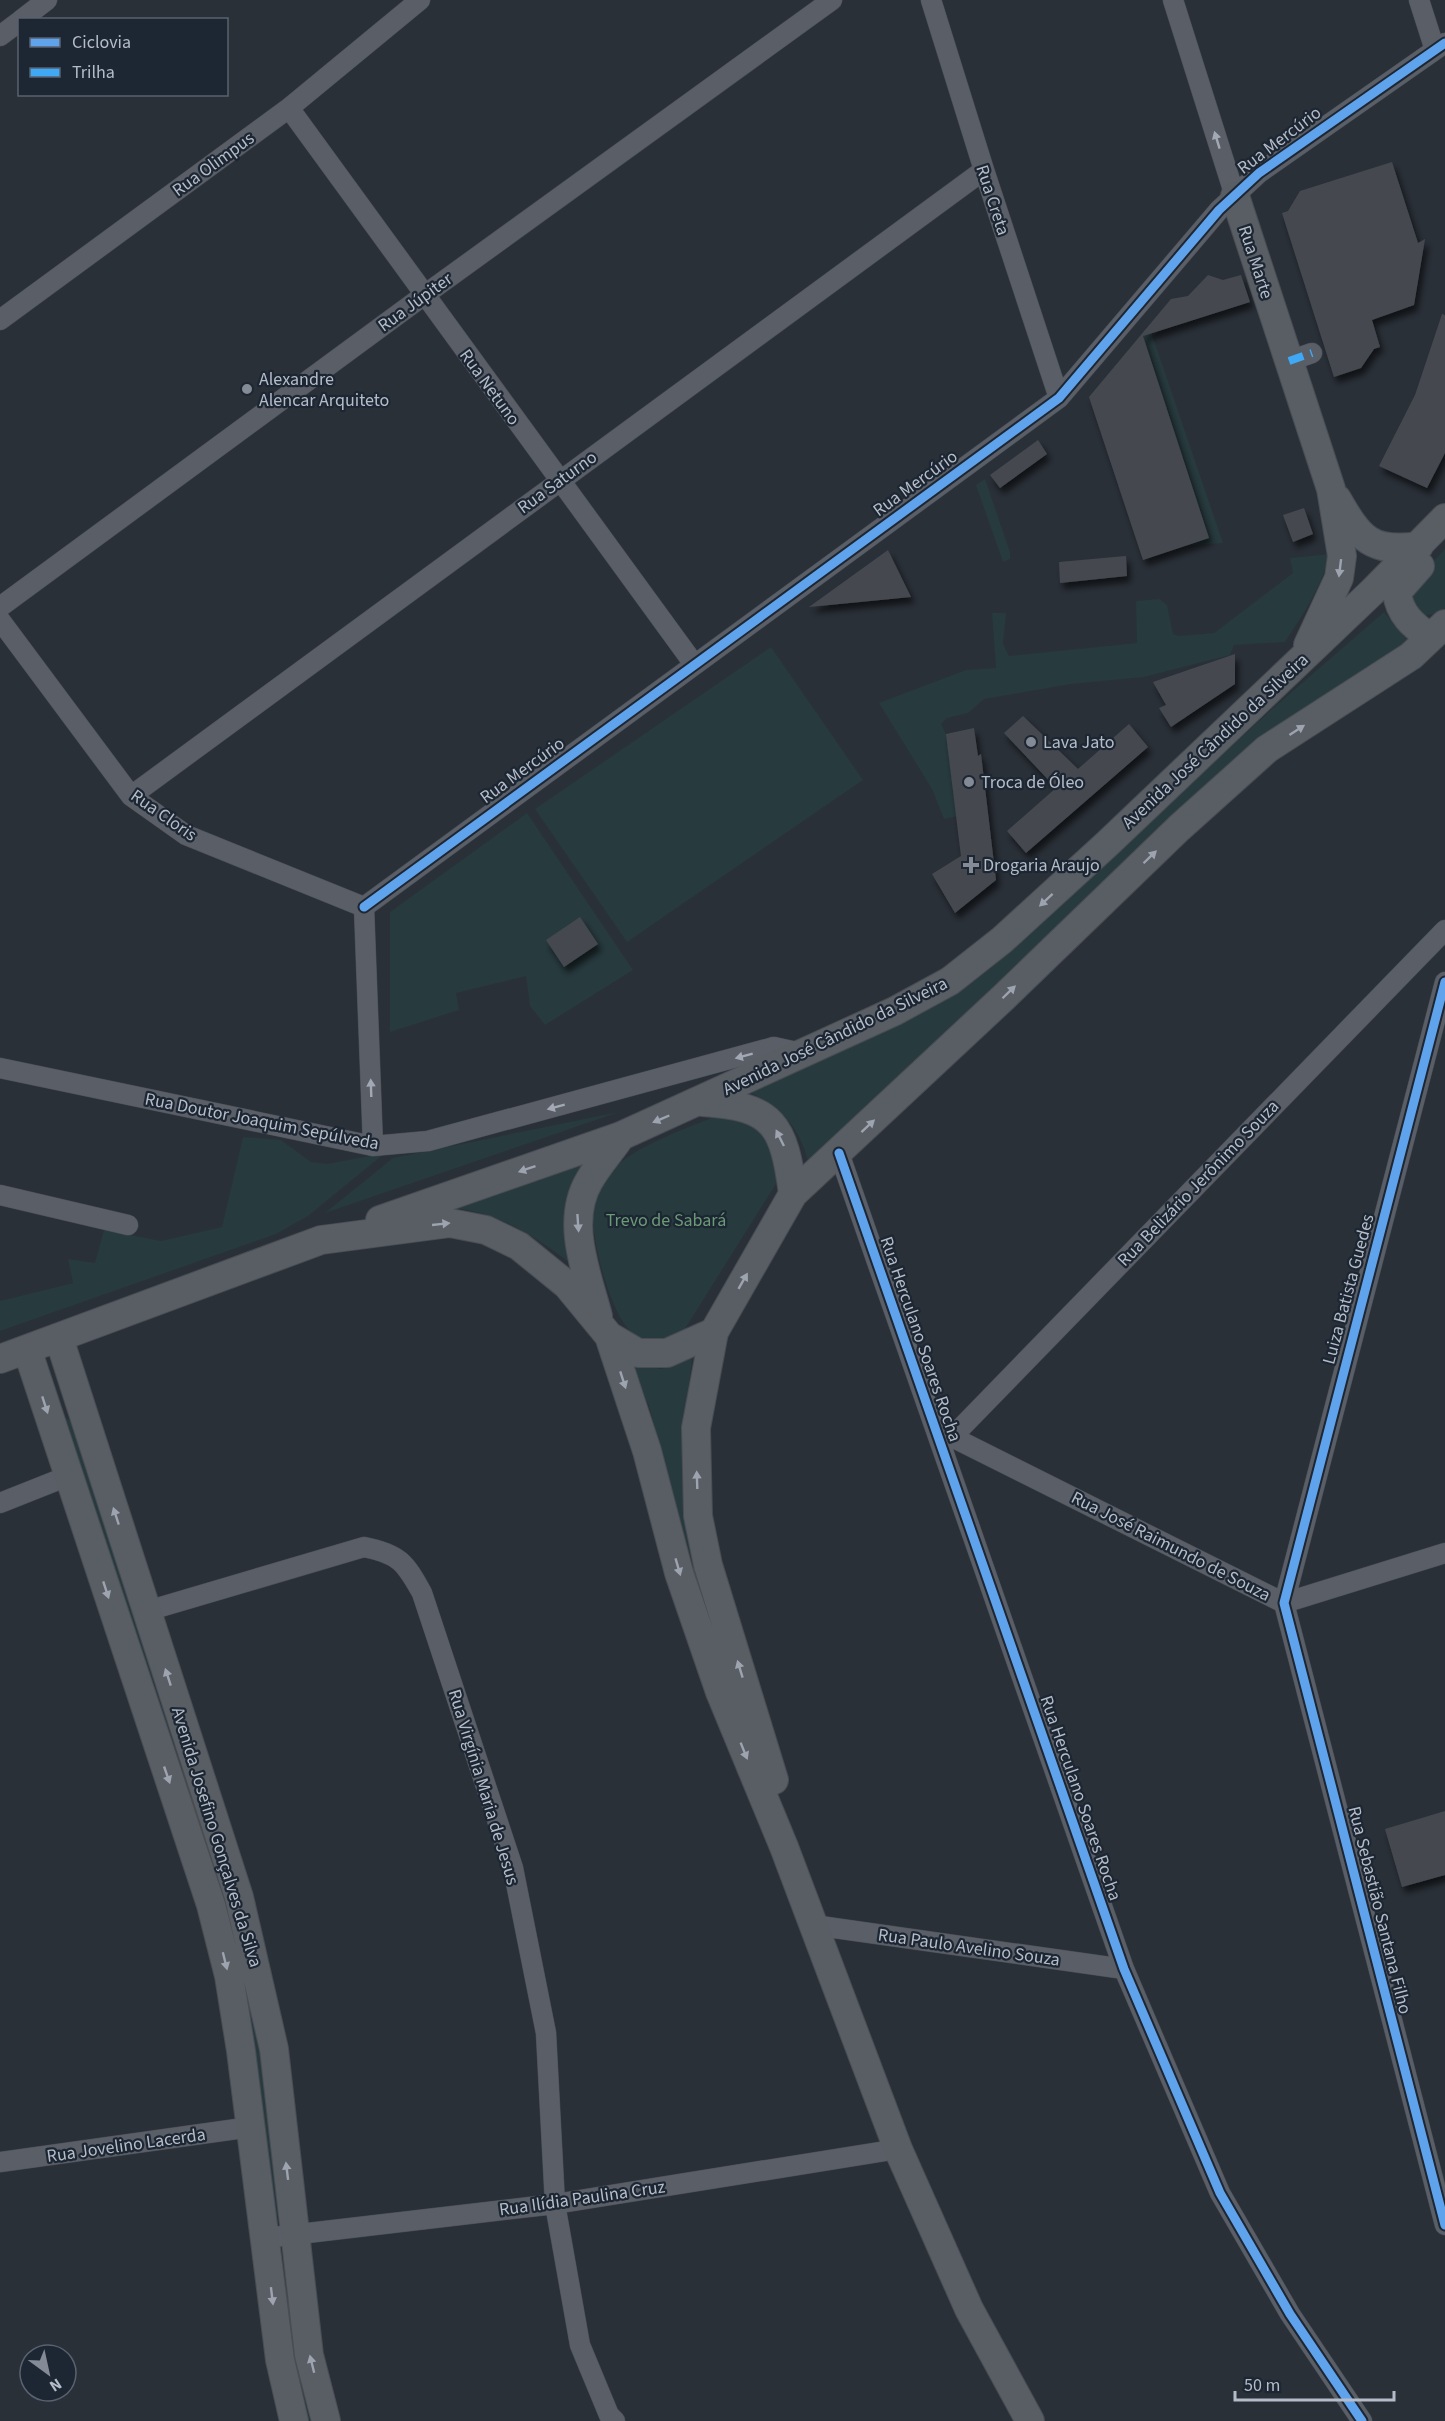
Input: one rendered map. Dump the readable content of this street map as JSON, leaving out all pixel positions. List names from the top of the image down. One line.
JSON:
{"streets":{"main road":["Rua Marte","Avenida José Cândido da Silveira","Avenida Josefino Gonçalves da Silva"],"street":["Rua Mercúrio","Rua Olimpus","Rua Creta","Rua Júpiter","Rua Netuno","Rua Saturno","Rua Cloris","Rua Doutor Joaquim Sepúlveda","Rua Belizário Jerônimo Souza","Luiza Batista Guedes","Rua Herculano Soares Rocha","Rua José Raimundo de Souza","Rua Virgínia Maria de Jesus","Rua Sebastião Santana Filho","Rua Paulo Avelino Souza","Rua Jovelino Lacerda","Rua Ilídia Paulina Cruz"]},"crossings":[["Rua Mercúrio","Rua Creta"],["Rua Mercúrio","Rua Marte"],["Rua Mercúrio","Rua Netuno"],["Rua Mercúrio","Rua Cloris"],["Rua Olimpus","Rua Netuno"],["Rua Creta","Rua Saturno"],["Rua Marte","Avenida José Cândido da Silveira"],["Rua Júpiter","Rua Netuno"],["Rua Netuno","Rua Saturno"],["Rua Saturno","Rua Cloris"],["Avenida José Cândido da Silveira","Rua Doutor Joaquim Sepúlveda"],["Rua Belizário Jerônimo Souza","Rua Herculano Soares Rocha"],["Rua Belizário Jerônimo Souza","Rua José Raimundo de Souza"],["Luiza Batista Guedes","Rua José Raimundo de Souza"],["Luiza Batista Guedes","Rua Sebastião Santana Filho"],["Rua Herculano Soares Rocha","Rua José Raimundo de Souza"],["Rua Herculano Soares Rocha","Rua Paulo Avelino Souza"],["Rua José Raimundo de Souza","Rua Sebastião Santana Filho"],["Rua Virgínia Maria de Jesus","Avenida Josefino Gonçalves da Silva"],["Rua Virgínia Maria de Jesus","Rua Ilídia Paulina Cruz"],["Avenida Josefino Gonçalves da Silva","Rua Jovelino Lacerda"],["Avenida Josefino Gonçalves da Silva","Rua Ilídia Paulina Cruz"]],"one_way":["Rua Doutor Joaquim Sepúlveda"],"parks":["Trevo de Sabará"],"places":{"other":["Alexandre Alencar Arquiteto","Lava Jato","Troca de Óleo"],"health":["Drogaria Araujo"]},"legend":["Ciclovia","Trilha"],"scale_bar":"50 m","north":"bottom right"}
